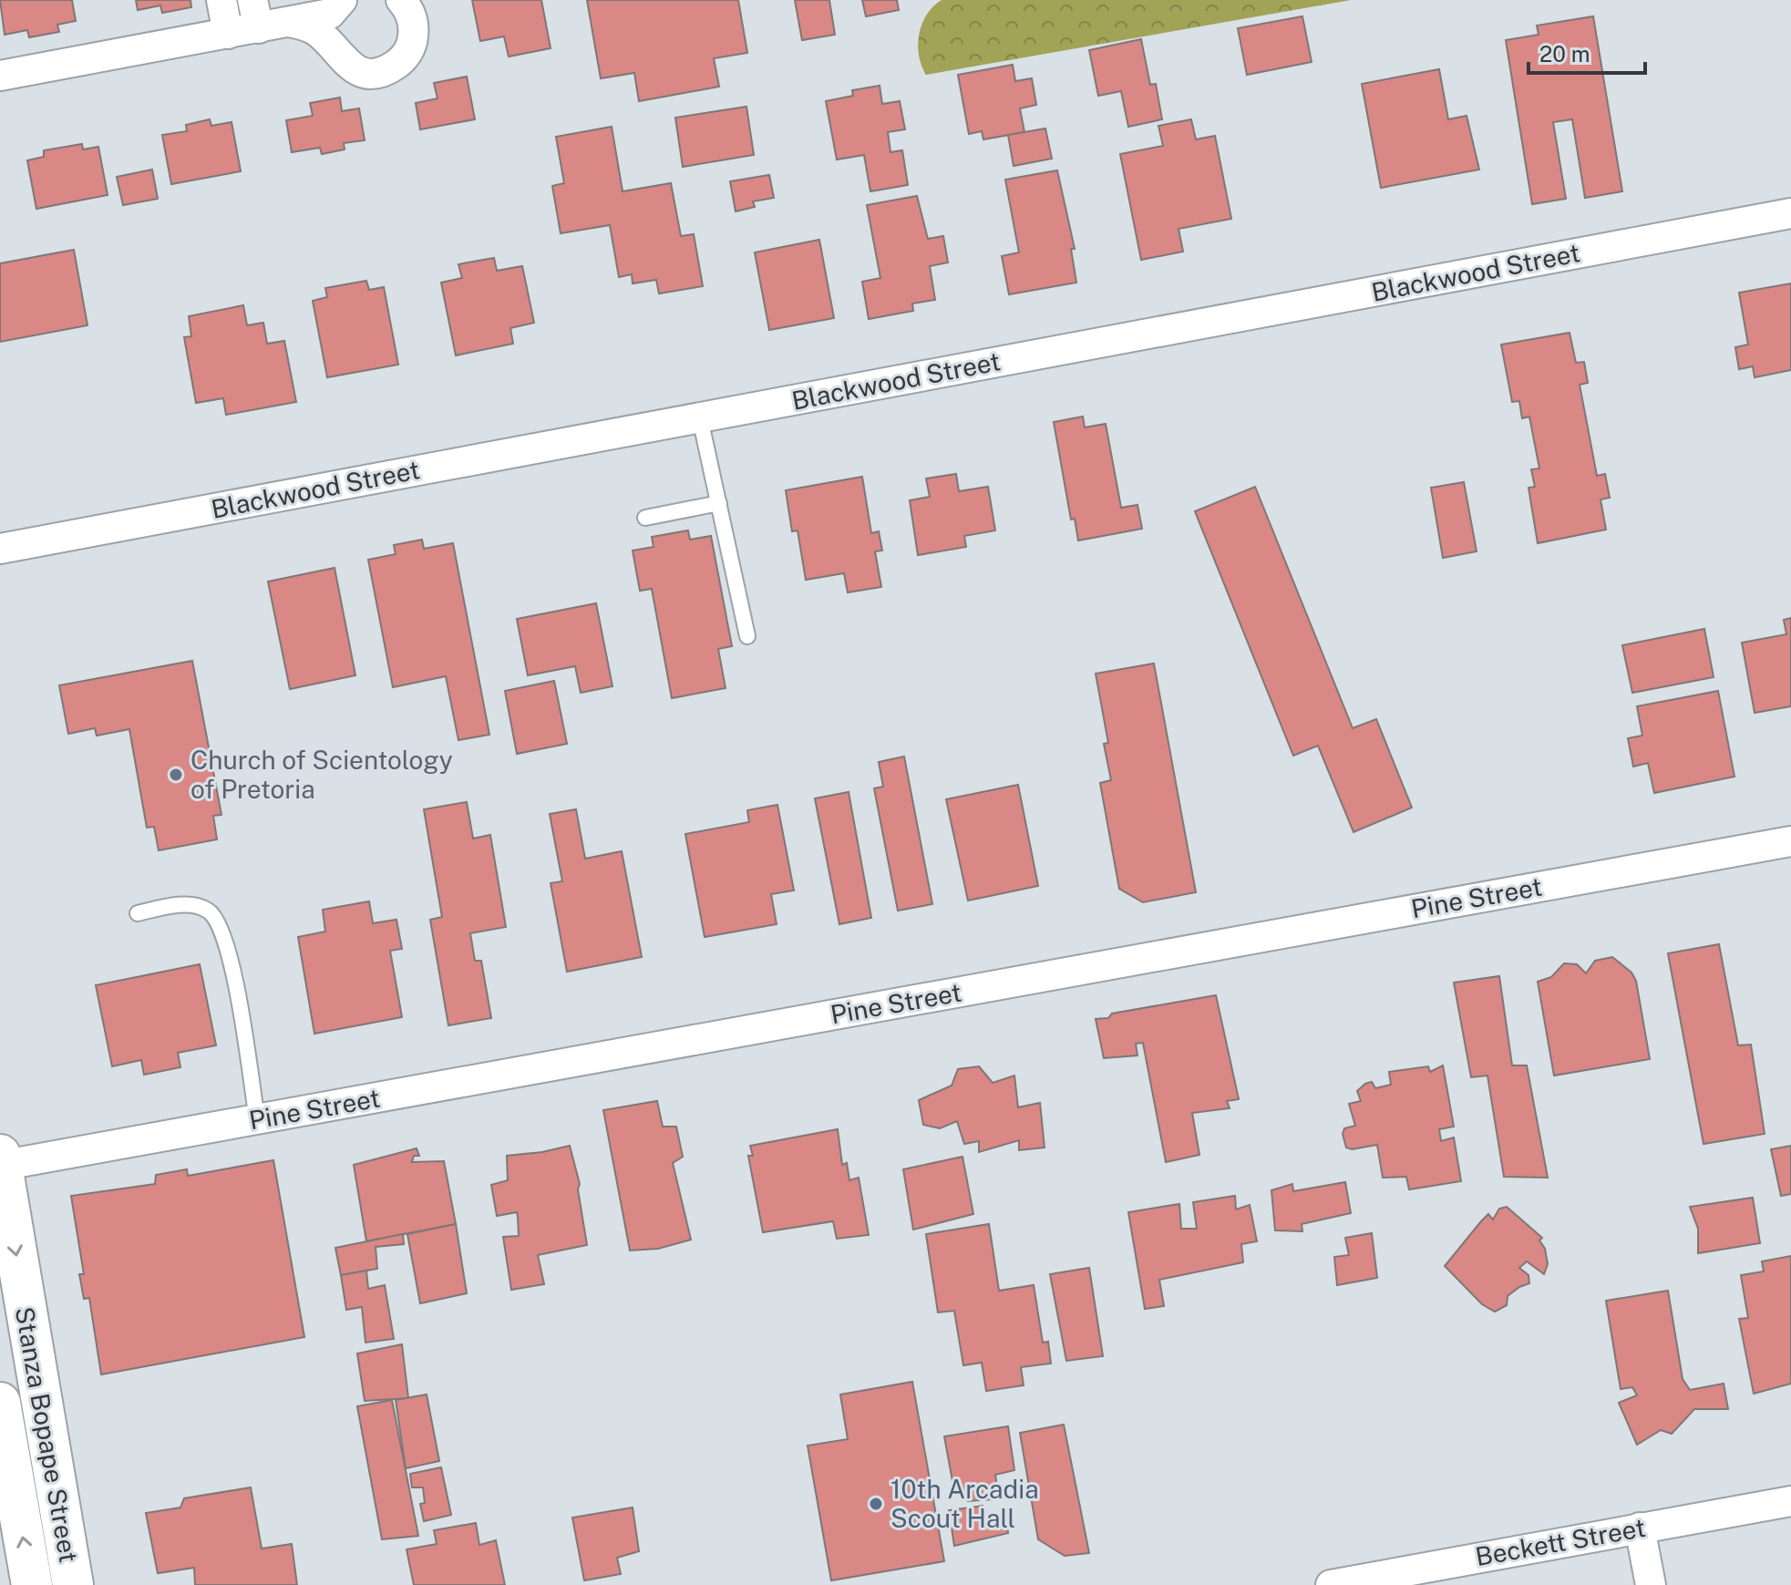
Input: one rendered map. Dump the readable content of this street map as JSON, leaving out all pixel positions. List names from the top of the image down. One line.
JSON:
{"streets":{"main road":["Stanza Bopape Street"],"street":["Blackwood Street","Pine Street","Beckett Street"]},"crossings":[["Pine Street","Stanza Bopape Street"]],"places":["Church of Scientology of Pretoria","10th Arcadia Scout Hall"],"scale_bar":"20 m"}
